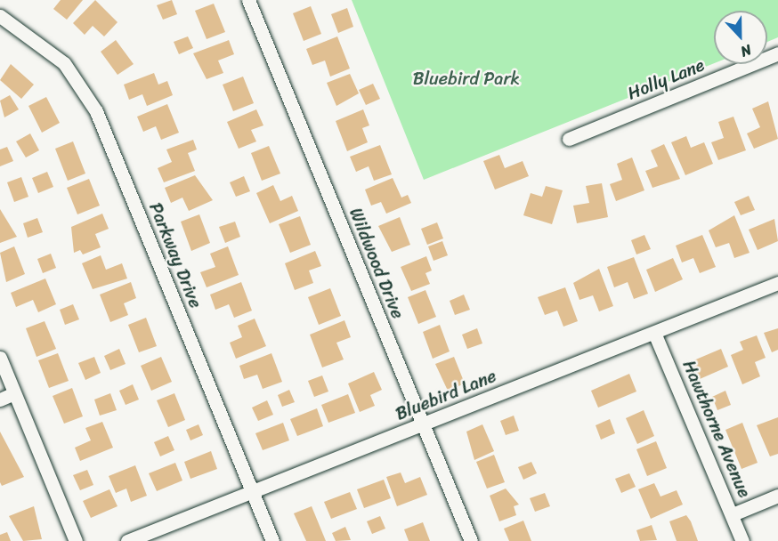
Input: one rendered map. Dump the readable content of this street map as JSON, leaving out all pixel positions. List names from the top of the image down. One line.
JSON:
{"streets":{"street":["Holly Lane","Parkway Drive","Wildwood Drive","Bluebird Lane","Hawthorne Avenue"]},"crossings":[["Parkway Drive","Bluebird Lane"],["Wildwood Drive","Bluebird Lane"],["Bluebird Lane","Hawthorne Avenue"]],"parks":["Bluebird Park"],"north":"bottom"}
